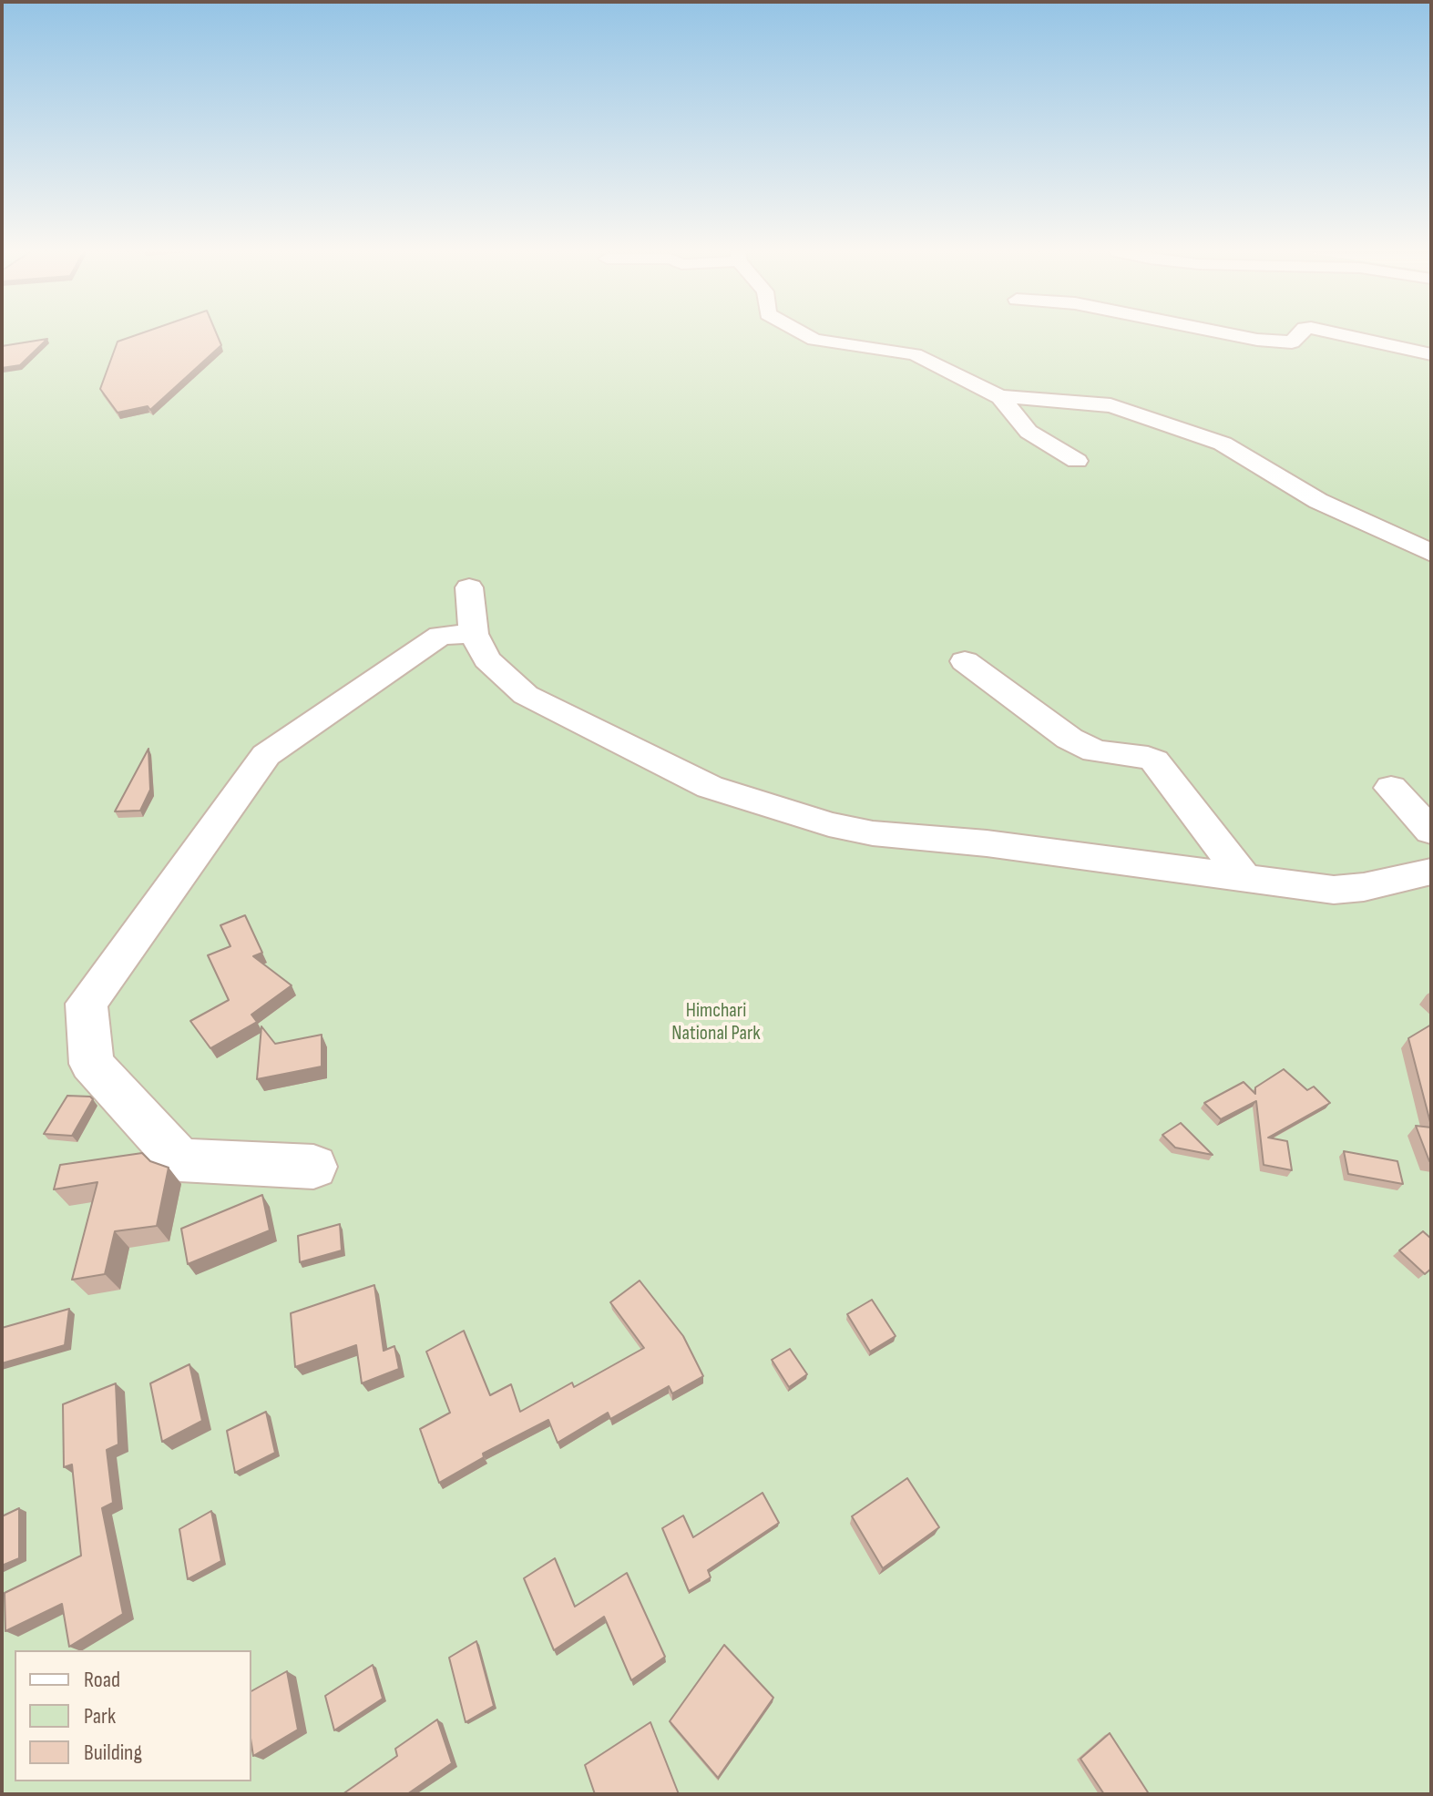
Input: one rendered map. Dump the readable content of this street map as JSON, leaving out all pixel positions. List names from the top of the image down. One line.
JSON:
{"parks":["Himchari National Park"],"legend":["Road","Park","Building"]}
